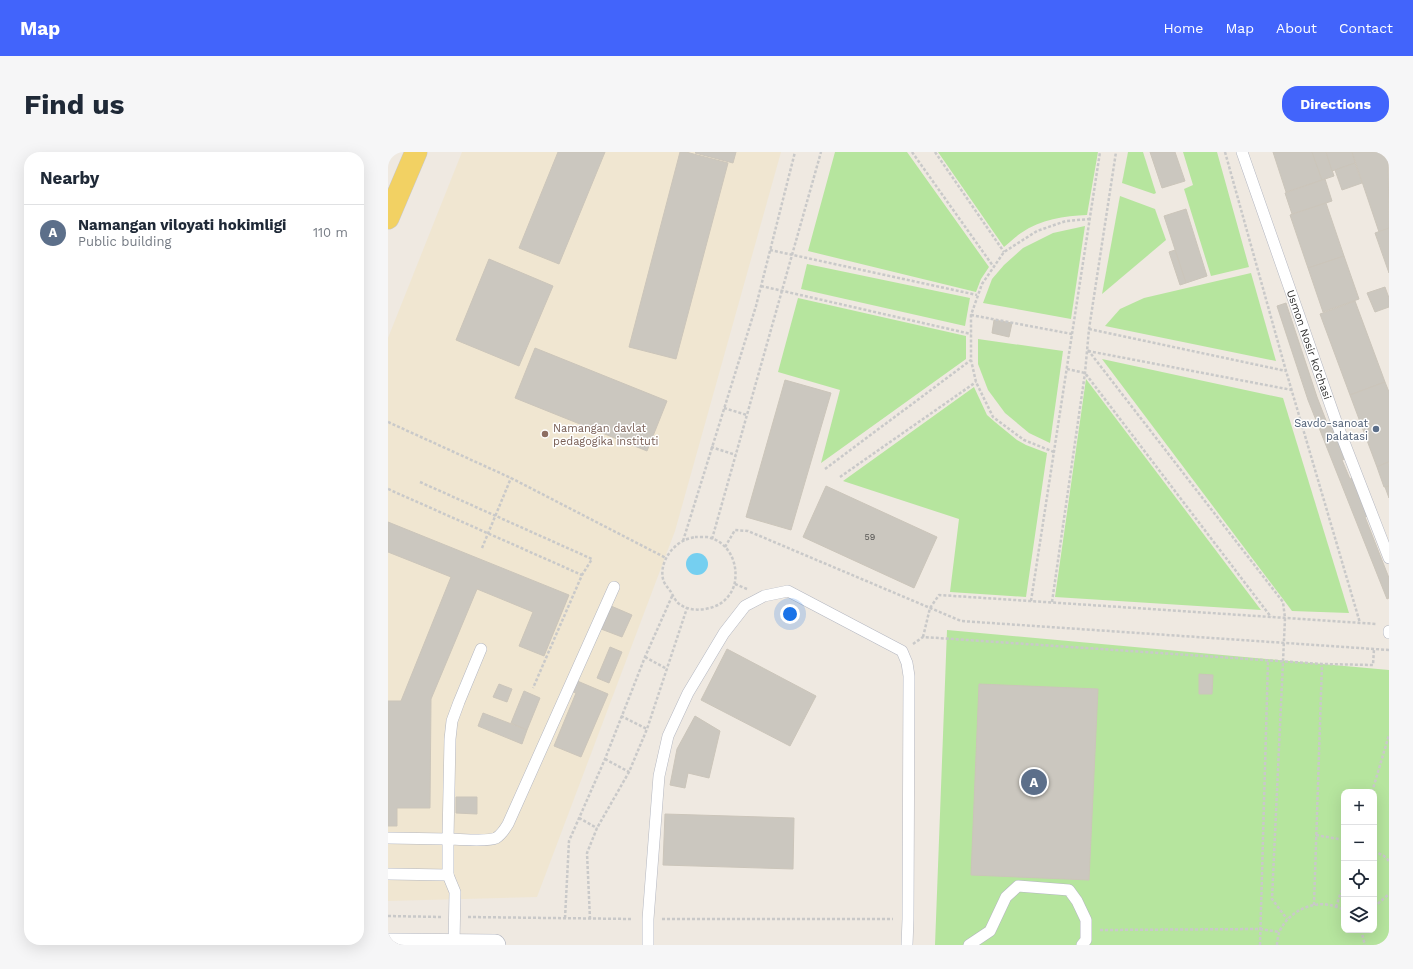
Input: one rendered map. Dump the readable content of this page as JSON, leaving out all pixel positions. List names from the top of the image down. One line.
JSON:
{"streets":{"lane":["Usmon Nosir ko'chasi"]},"places":["Savdo-sanoat palatasi","Namangan davlat pedagogika instituti"],"house_numbers":["59"],"page":{"header":"Map","nav":["Home","Map","About","Contact"],"buttons":"Directions","title":"Find us","heading":"Nearby","list":[{"mark":"A","name":"Namangan viloyati hokimligi","note":"Public building","value":"110 m"}],"pins":"A","map_buttons":["+","−"]}}
